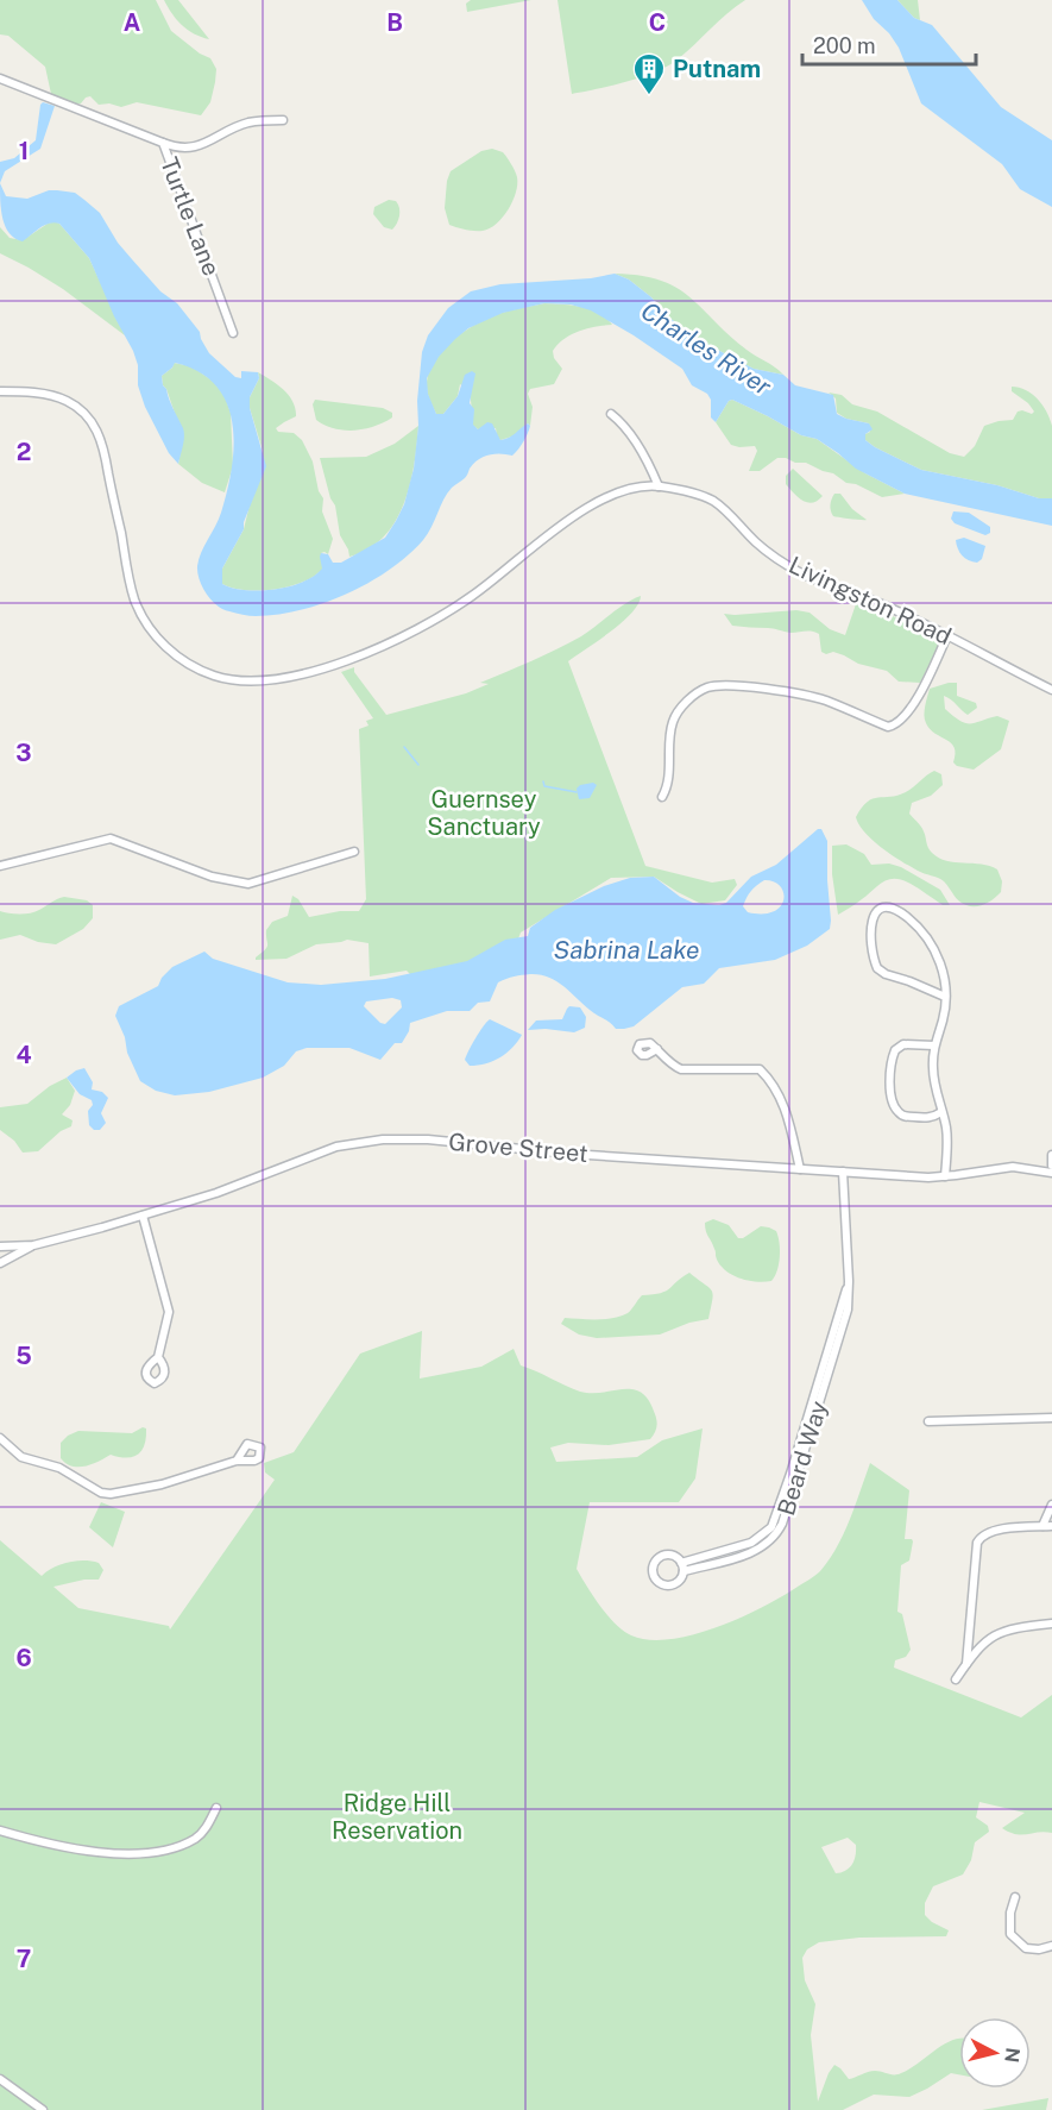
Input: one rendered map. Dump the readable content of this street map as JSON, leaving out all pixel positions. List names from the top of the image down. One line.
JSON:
{"streets":{"street":["Turtle Lane","Livingston Road","Grove Street","Beard Way"]},"crossings":[["Grove Street","Beard Way"]],"water":["Charles River","Sabrina Lake"],"parks":["Guernsey Sanctuary","Ridge Hill Reservation"],"places":{"building":["Putnam"]},"scale_bar":"200 m","north":"right","grid":{"columns":["A","B","C"],"rows":["1","2","3","4","5","6","7"]}}
